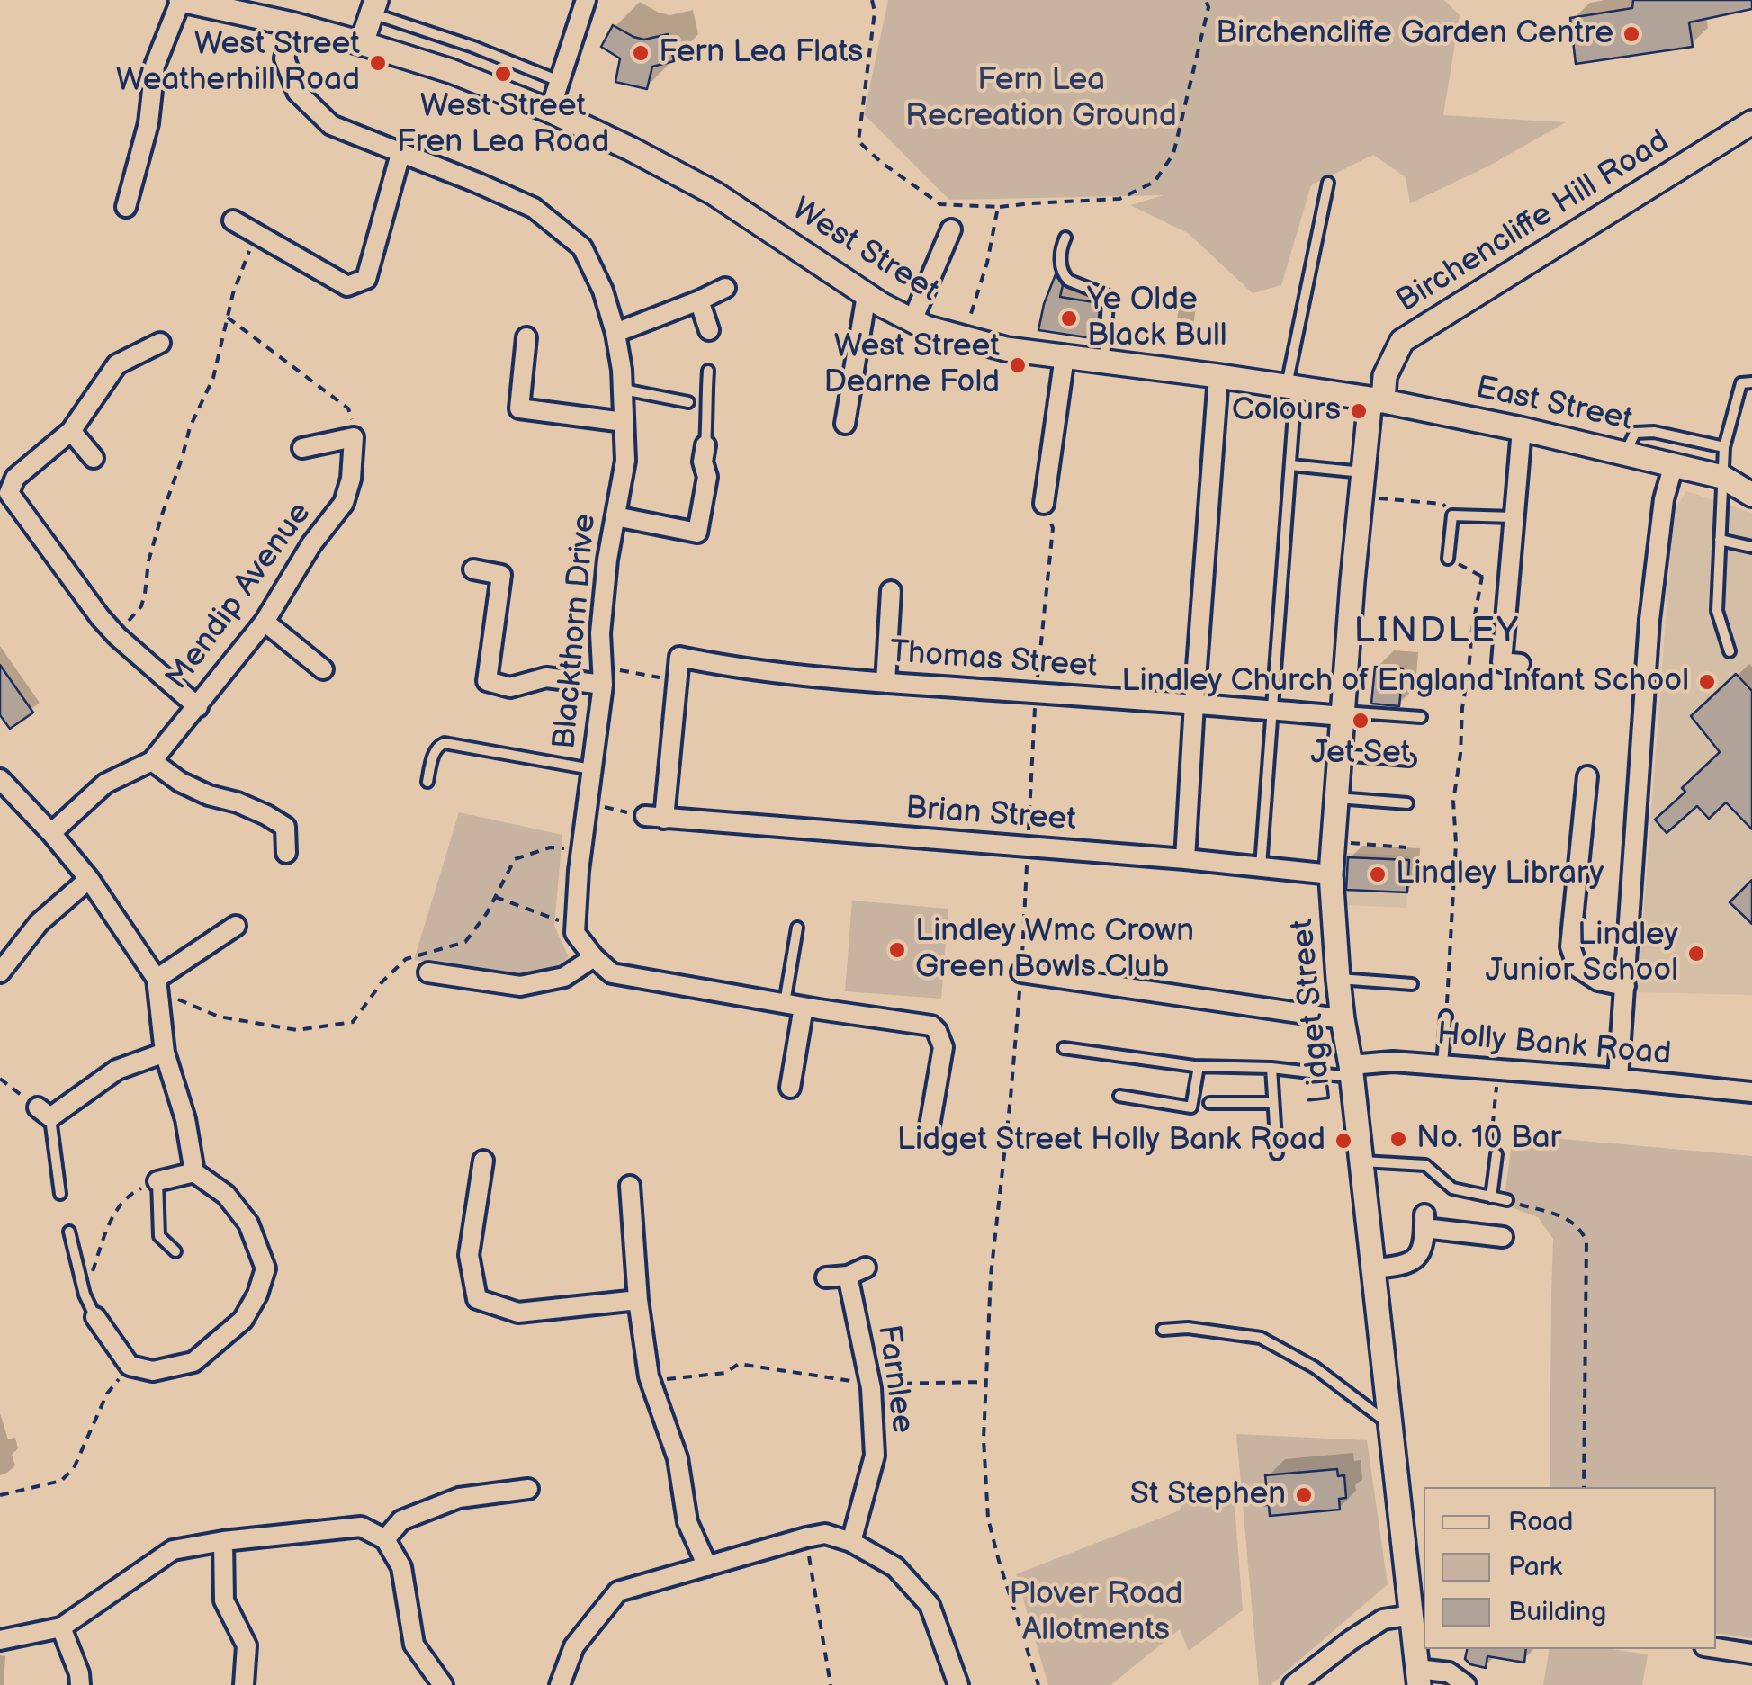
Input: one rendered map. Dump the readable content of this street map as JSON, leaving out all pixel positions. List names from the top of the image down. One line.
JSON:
{"streets":{"street":["Birchencliffe Hill Road","West Street","East Street","Mendip Avenue","Blackthorn Drive","Thomas Street","Brian Street","Lidget Street","Holly Bank Road","Farnlee"]},"crossings":[["Birchencliffe Hill Road","West Street"],["Birchencliffe Hill Road","East Street"],["Birchencliffe Hill Road","Lidget Street"],["West Street","East Street"],["West Street","Blackthorn Drive"],["West Street","Lidget Street"],["East Street","Lidget Street"],["Thomas Street","Lidget Street"],["Brian Street","Lidget Street"],["Lidget Street","Holly Bank Road"]],"districts":["LINDLEY"],"parks":["Fern Lea Recreation Ground","Plover Road Allotments"],"places":["Birchencliffe Garden Centre","Fern Lea Flats","West Street Weatherhill Road","West Street Fren Lea Road","Ye Olde Black Bull","West Street Dearne Fold","Colours","Lindley Church of England Infant School","Jet Set","Lindley Library","Lindley Wmc Crown Green Bowls Club","Lindley Junior School","No. 10 Bar","Lidget Street Holly Bank Road","St Stephen"],"legend":["Road","Park","Building"]}
